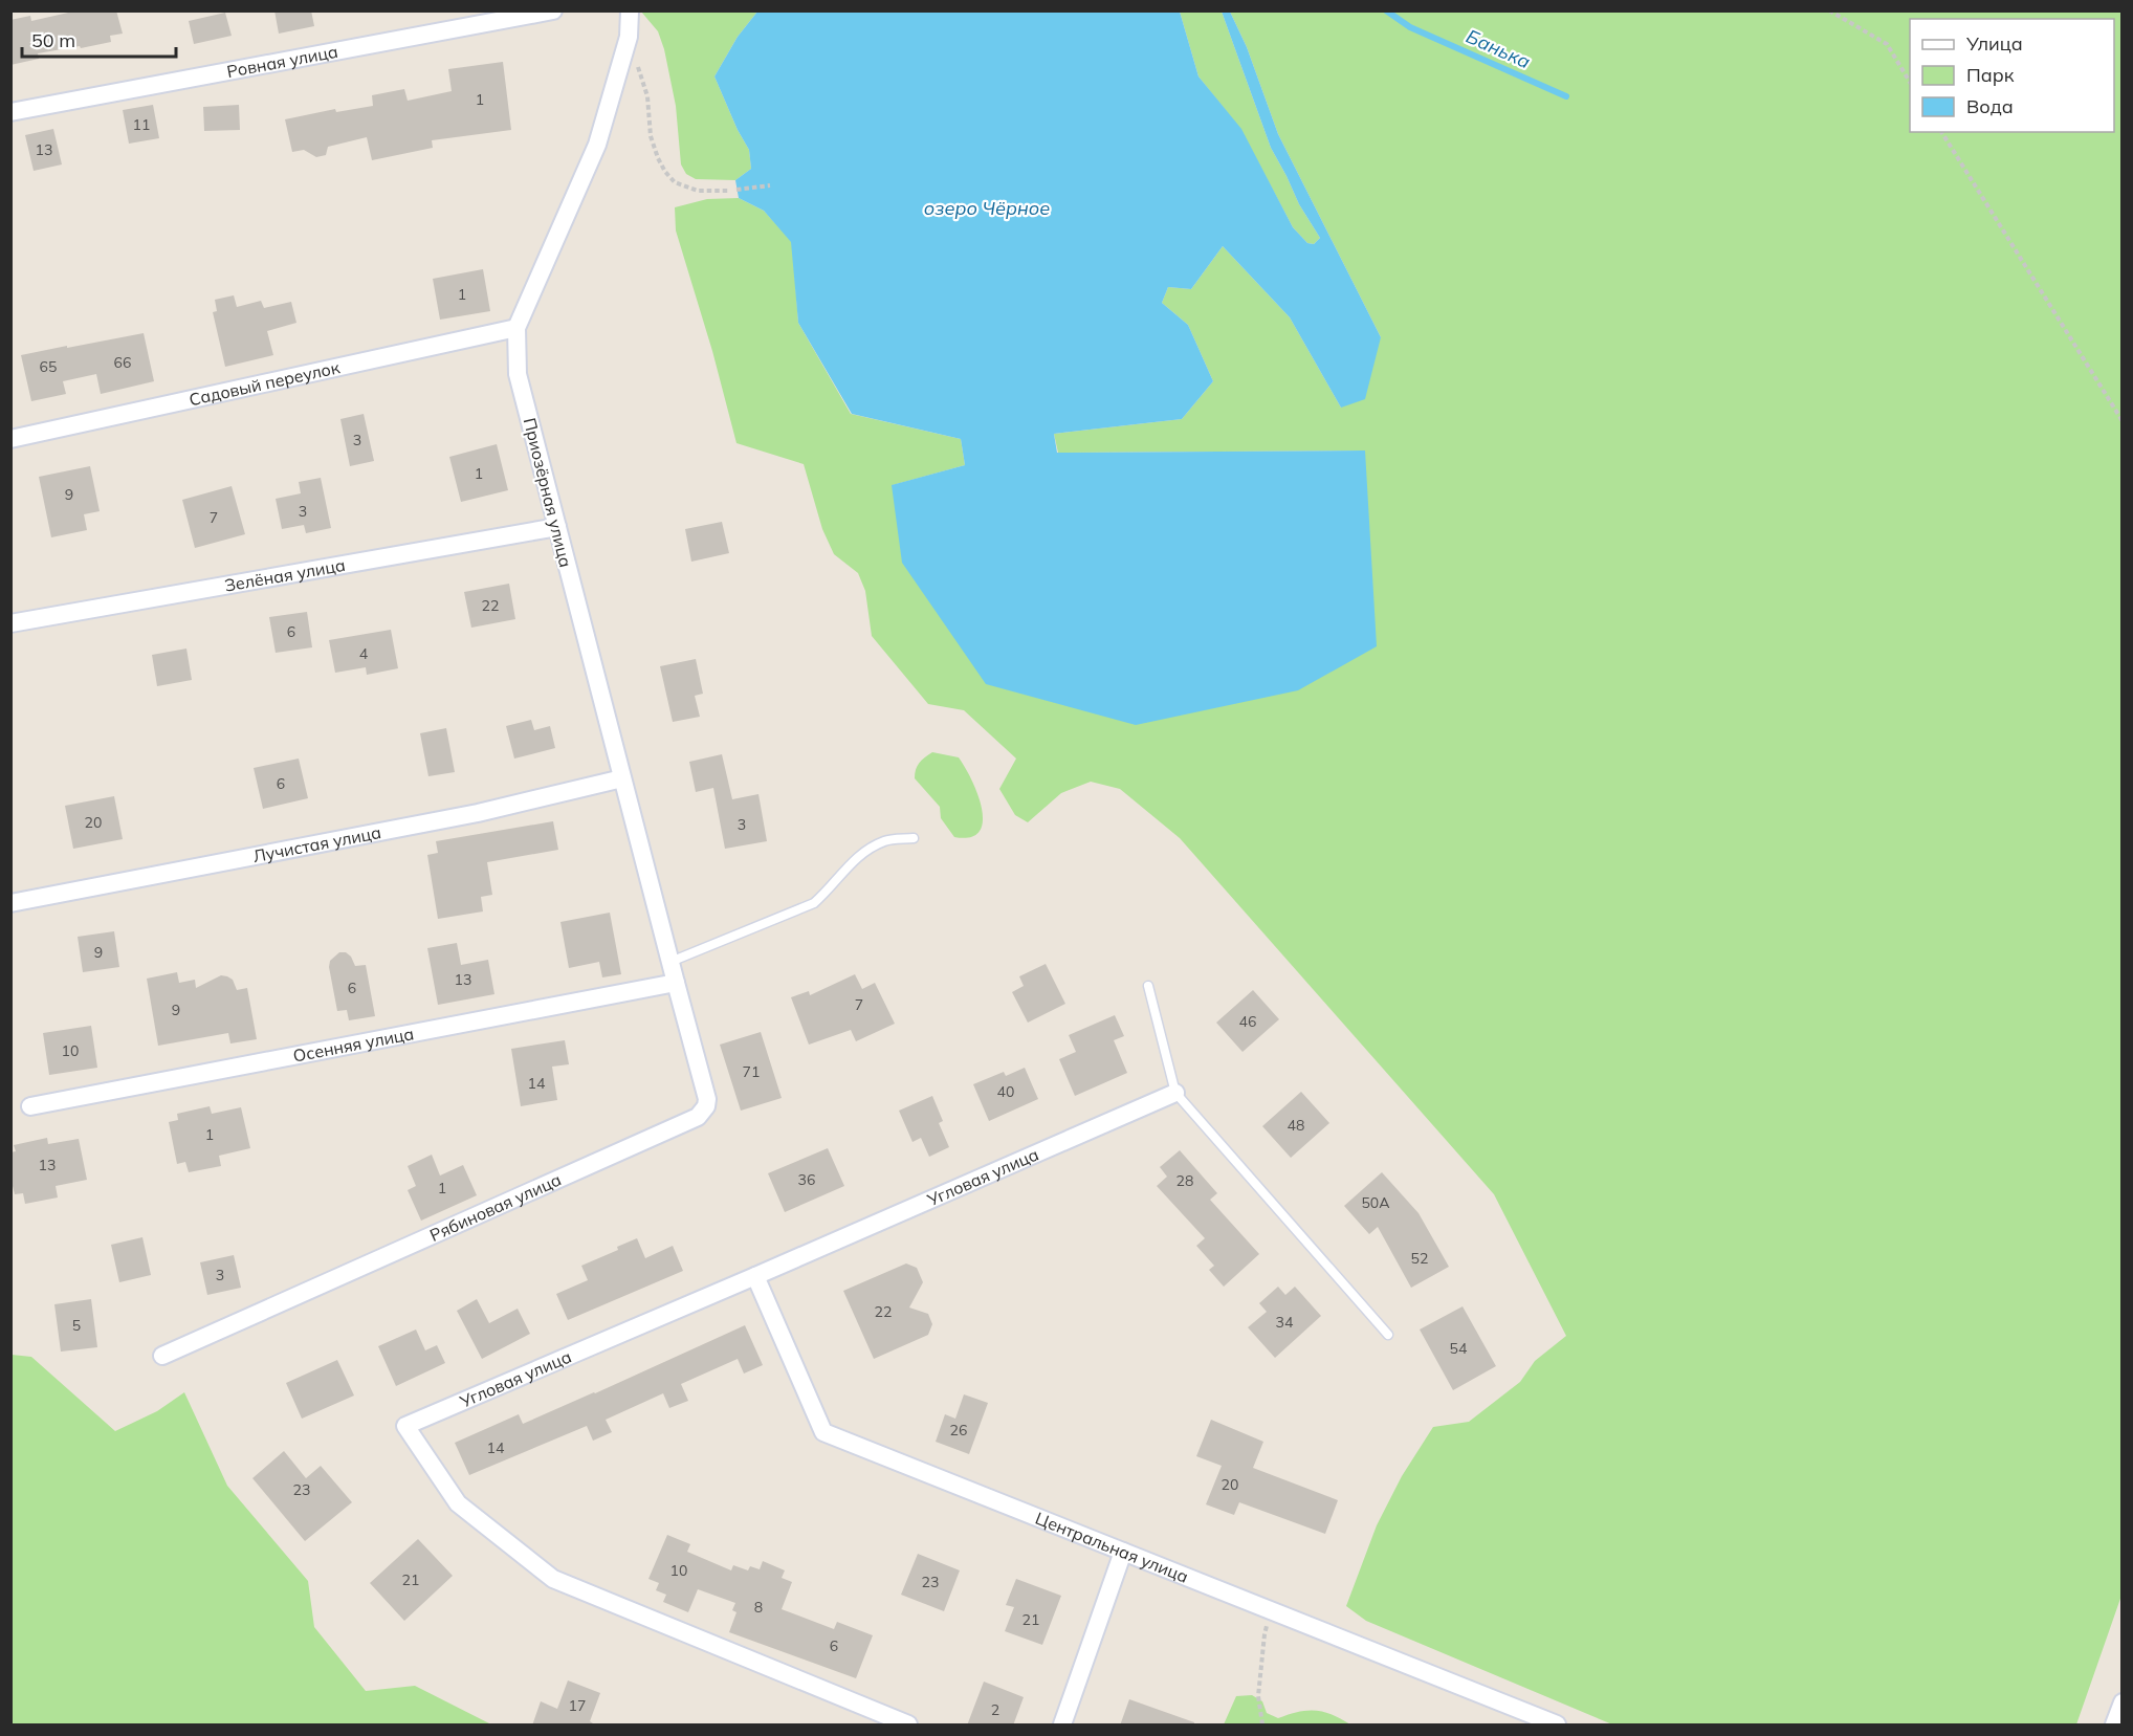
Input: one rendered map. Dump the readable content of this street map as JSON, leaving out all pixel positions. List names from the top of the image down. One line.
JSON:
{"streets":{"street":["Ровная улица","Садовый переулок","Приозёрная улица","Зелёная улица","Лучистая улица","Осенняя улица","Угловая улица","Рябиновая улица","Центральная улица"]},"crossings":[["Садовый переулок","Приозёрная улица"],["Приозёрная улица","Зелёная улица"],["Приозёрная улица","Лучистая улица"],["Приозёрная улица","Осенняя улица"],["Приозёрная улица","Рябиновая улица"],["Осенняя улица","Рябиновая улица"],["Угловая улица","Центральная улица"]],"water":["Банька","озеро Чёрное"],"house_numbers":["1","11","13","1","66","65","3","1","9","3","7","22","6","4","6","20","3","9","13","6","7","9","46","10","71","14","40","48","1","13","36","28","1","50А","52","3","22","34","5","54","26","14","20","23","10","21","23","8","21","6","17","2"],"legend":["Улица","Парк","Вода"],"scale_bar":"50 m"}
